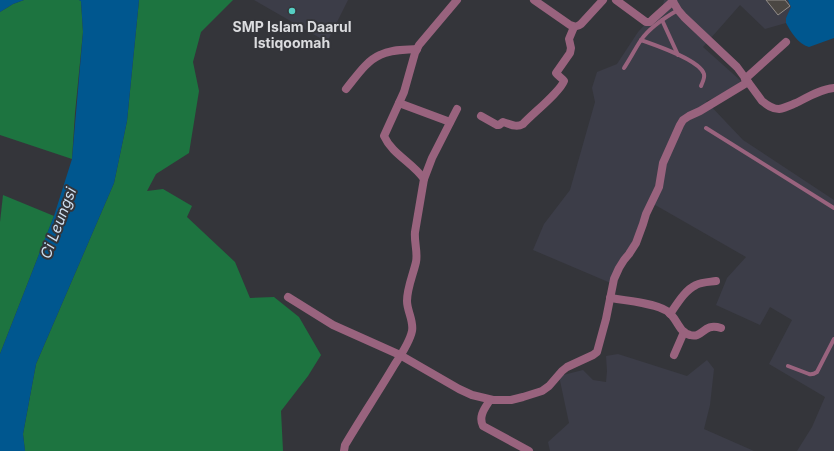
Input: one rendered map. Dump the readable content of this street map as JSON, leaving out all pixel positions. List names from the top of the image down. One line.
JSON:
{"water":["Ci Leungsi"],"places":["SMP Islam Daarul Istiqoomah"]}
